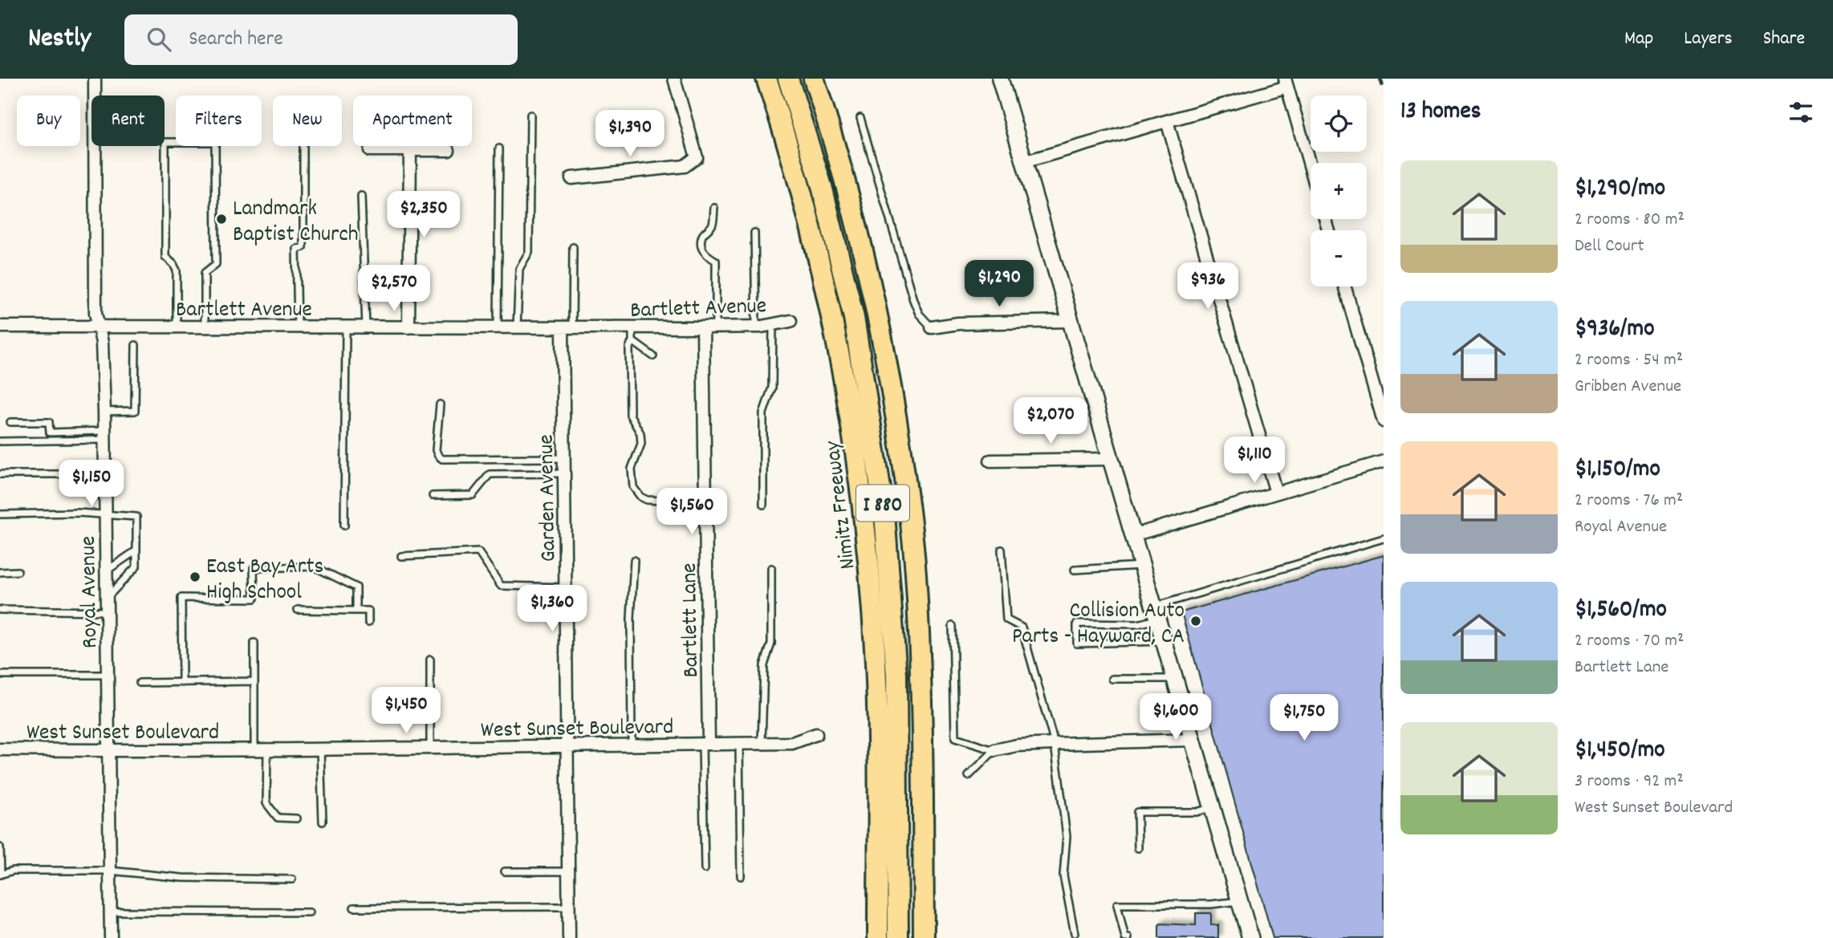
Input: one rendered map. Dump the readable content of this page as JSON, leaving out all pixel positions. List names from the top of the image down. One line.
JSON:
{"streets":{"highway":["I 880","Nimitz Freeway"],"street":["Bartlett Avenue","Garden Avenue","Royal Avenue","Bartlett Lane","West Sunset Boulevard"]},"crossings":[["Bartlett Avenue","Garden Avenue"],["Bartlett Avenue","Royal Avenue"],["Bartlett Avenue","Bartlett Lane"],["Garden Avenue","West Sunset Boulevard"],["Royal Avenue","West Sunset Boulevard"],["Bartlett Lane","West Sunset Boulevard"]],"places":["Landmark Baptist Church","East Bay Arts High School","Collision Auto Parts - Hayward, CA"],"page":{"header":"Nestly","search":"Search here","nav":["Map","Layers","Share"],"heading":"13 homes","map_buttons":["+","−"],"chip":["Buy","Rent","Filters","New","Apartment"],"price":["$1,390","$2,350","$1,290","$936","$2,570","$2,070","$1,110","$1,150","$1,560","$1,360","$1,450","$1,600","$1,750"],"list":[{"name":"$1,290/mo","note":"2 rooms · 80 m² · Dell Court"},{"name":"$936/mo","note":"2 rooms · 54 m² · Gribben Avenue"},{"name":"$1,150/mo","note":"2 rooms · 76 m² · Royal Avenue"},{"name":"$1,560/mo","note":"2 rooms · 70 m² · Bartlett Lane"},{"name":"$1,450/mo","note":"3 rooms · 92 m² · West Sunset Boulevard"}]}}
